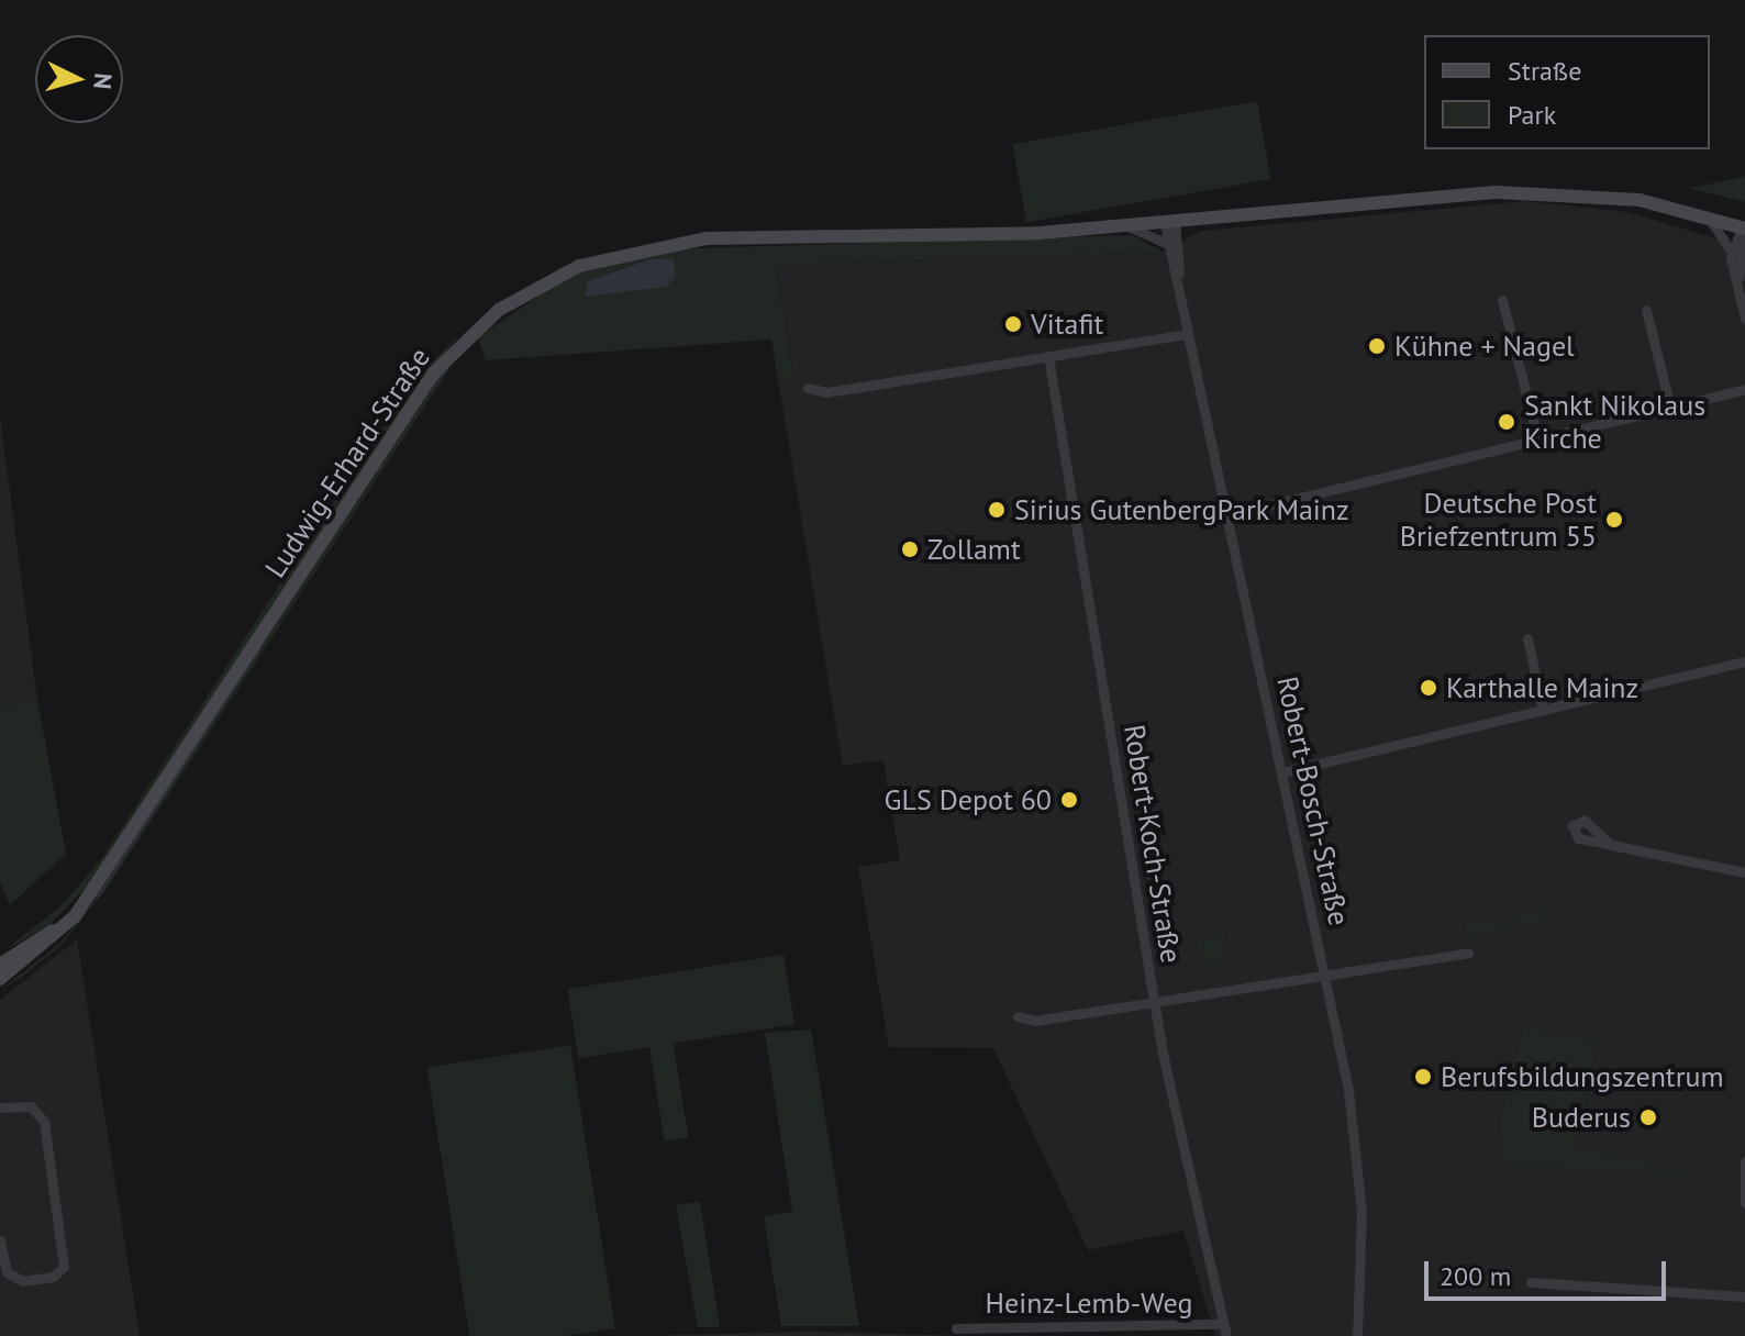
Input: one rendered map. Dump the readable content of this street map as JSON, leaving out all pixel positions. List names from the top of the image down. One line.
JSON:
{"streets":{"main road":["Ludwig-Erhard-Straße"],"street":["Robert-Bosch-Straße","Robert-Koch-Straße","Heinz-Lemb-Weg"]},"crossings":[["Ludwig-Erhard-Straße","Robert-Bosch-Straße"],["Robert-Koch-Straße","Heinz-Lemb-Weg"]],"places":["Vitafit","Kühne + Nagel","Sankt Nikolaus Kirche","Sirius GutenbergPark Mainz","Deutsche Post Briefzentrum 55","Zollamt","Karthalle Mainz","GLS Depot 60","Berufsbildungszentrum","Buderus"],"legend":["Straße","Park"],"scale_bar":"200 m","north":"right"}
